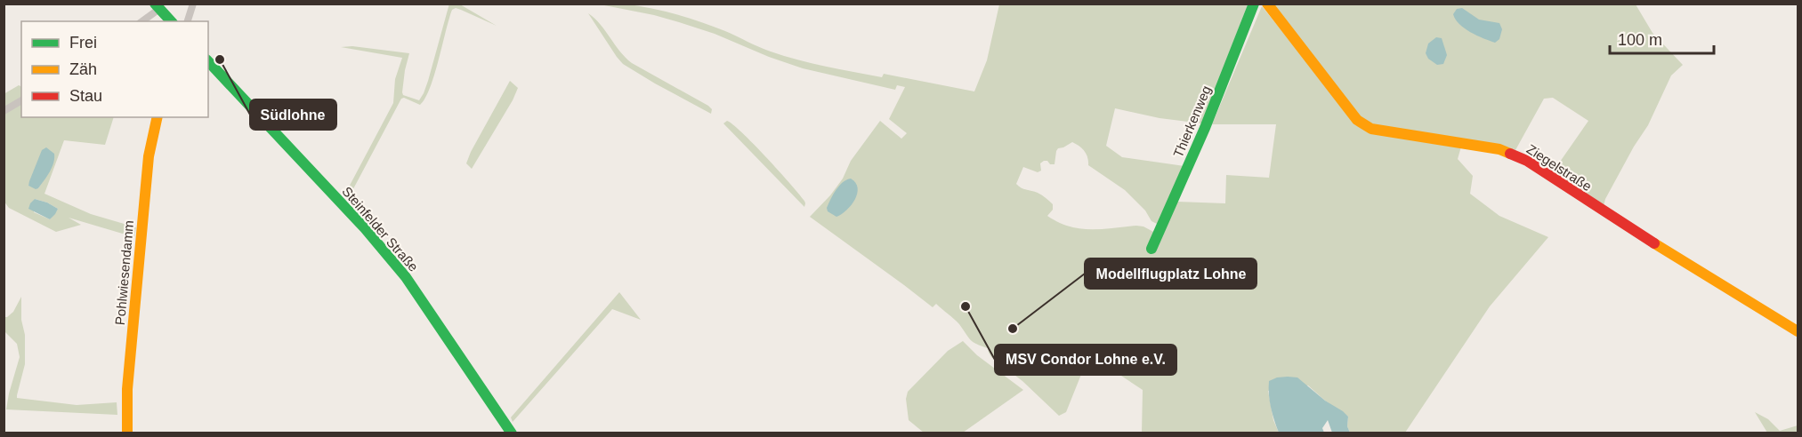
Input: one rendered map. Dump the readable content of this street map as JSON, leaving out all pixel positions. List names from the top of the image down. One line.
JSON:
{"streets":{"street":["Thierkenweg","Ziegelstraße","Steinfelder Straße","Pohlwiesendamm"]},"places":["Südlohne","MSV Condor Lohne e.V.","Modellflugplatz Lohne"],"legend":["Frei","Zäh","Stau"],"scale_bar":"100 m"}
